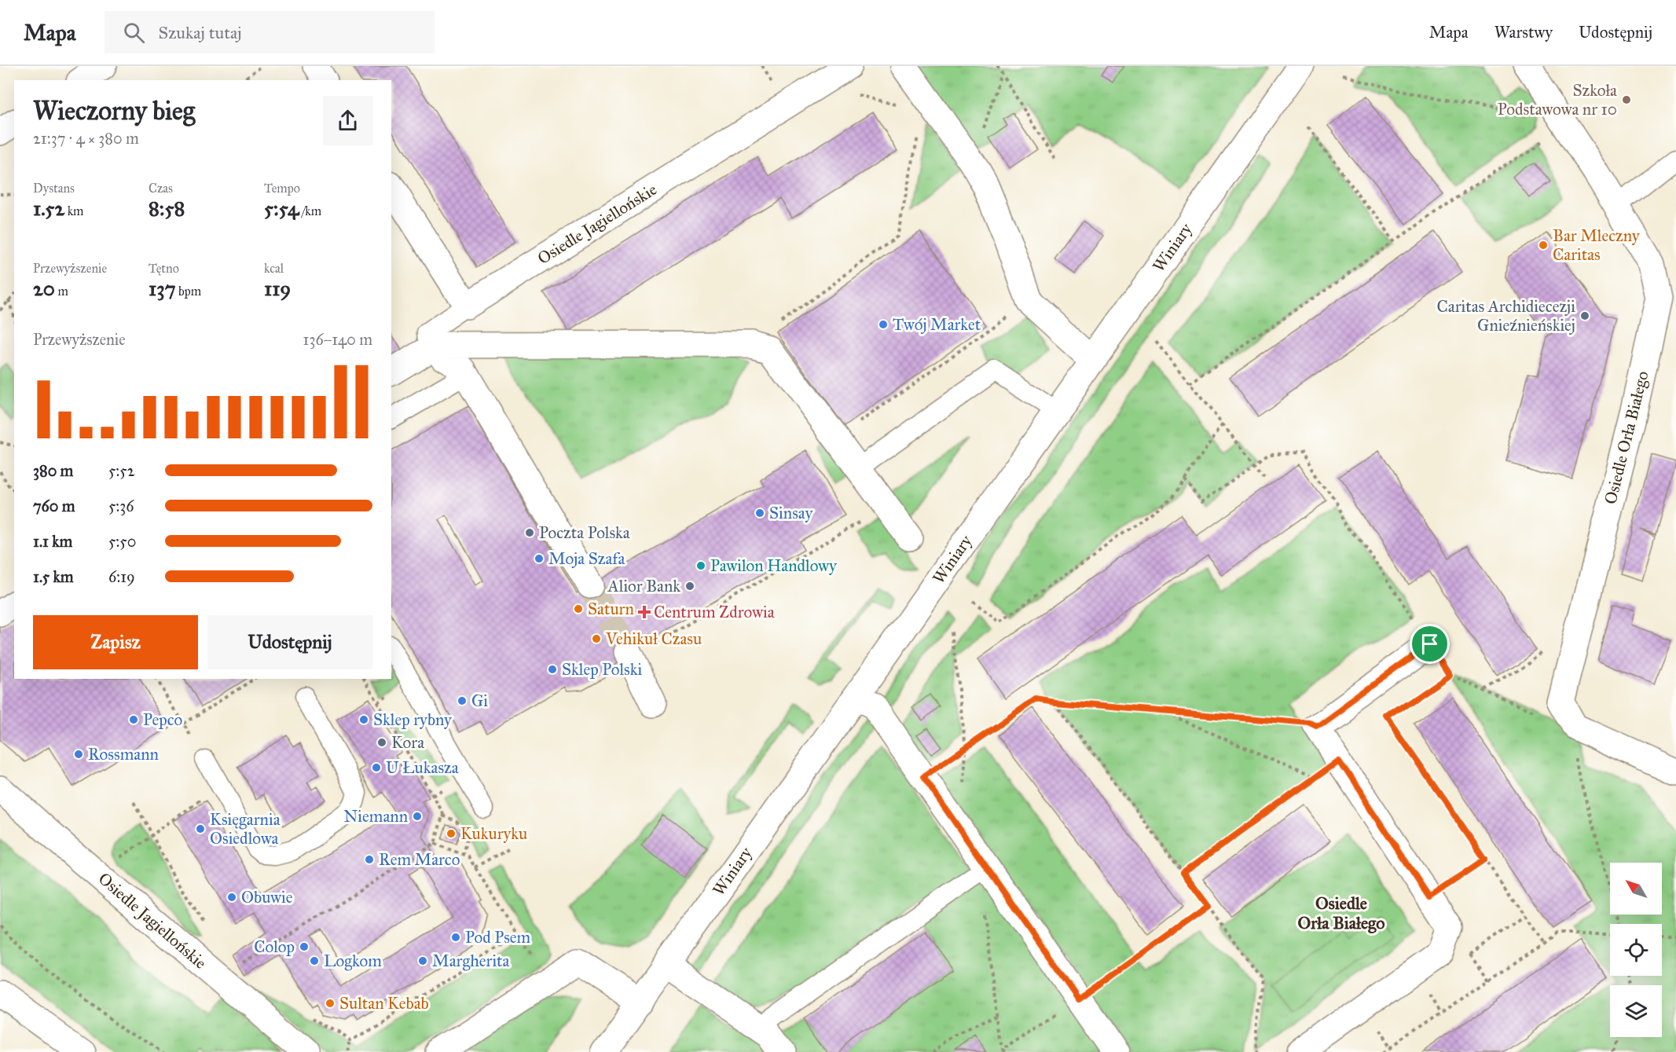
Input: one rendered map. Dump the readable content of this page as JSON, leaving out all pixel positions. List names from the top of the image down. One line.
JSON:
{"streets":{"street":["Osiedle Jagiellońskie","Winiary","Osiedle Orła Białego"]},"districts":["Osiedle Orła Białego"],"places":{"other":["Szkoła Podstawowa nr 10","Bar Mleczny Caritas","Caritas Archidiecezji Gnieźnieńskiej","Twój Market","Sinsay","Poczta Polska","Moja Szafa","Pawilon Handlowy","Alior Bank","Saturn","Vehikuł Czasu","Sklep Polski","Gi","Pepco","Sklep rybny","Kora","Rossmann","U Łukasza","Niemann","Księgarnia Osiedlowa","Kukuryku","Rem Marco","Obuwie","Pod Psem","Colop","Logkom","Margherita","Sultan Kebab"],"health":["Centrum Zdrowia"]},"north":"top left","page":{"header":"Mapa","search":"Szukaj tutaj","nav":["Mapa","Warstwy","Udostępnij"],"heading":["Wieczorny bieg","21:37 · 4 × 380 m"],"stats":[["Dystans","1.52 km"],["Czas","8:58"],["Tempo","5:54 /km"],["Przewyższenie","20 m"],["Tętno","137 bpm"],["kcal","119"]],"chart":["Przewyższenie","136–140 m"],"list":[{"name":"380 m","note":"5:52"},{"name":"760 m","note":"5:36"},{"name":"1.1 km","note":"5:50"},{"name":"1.5 km","note":"6:19"}],"buttons":["Zapisz","Udostępnij"]}}
